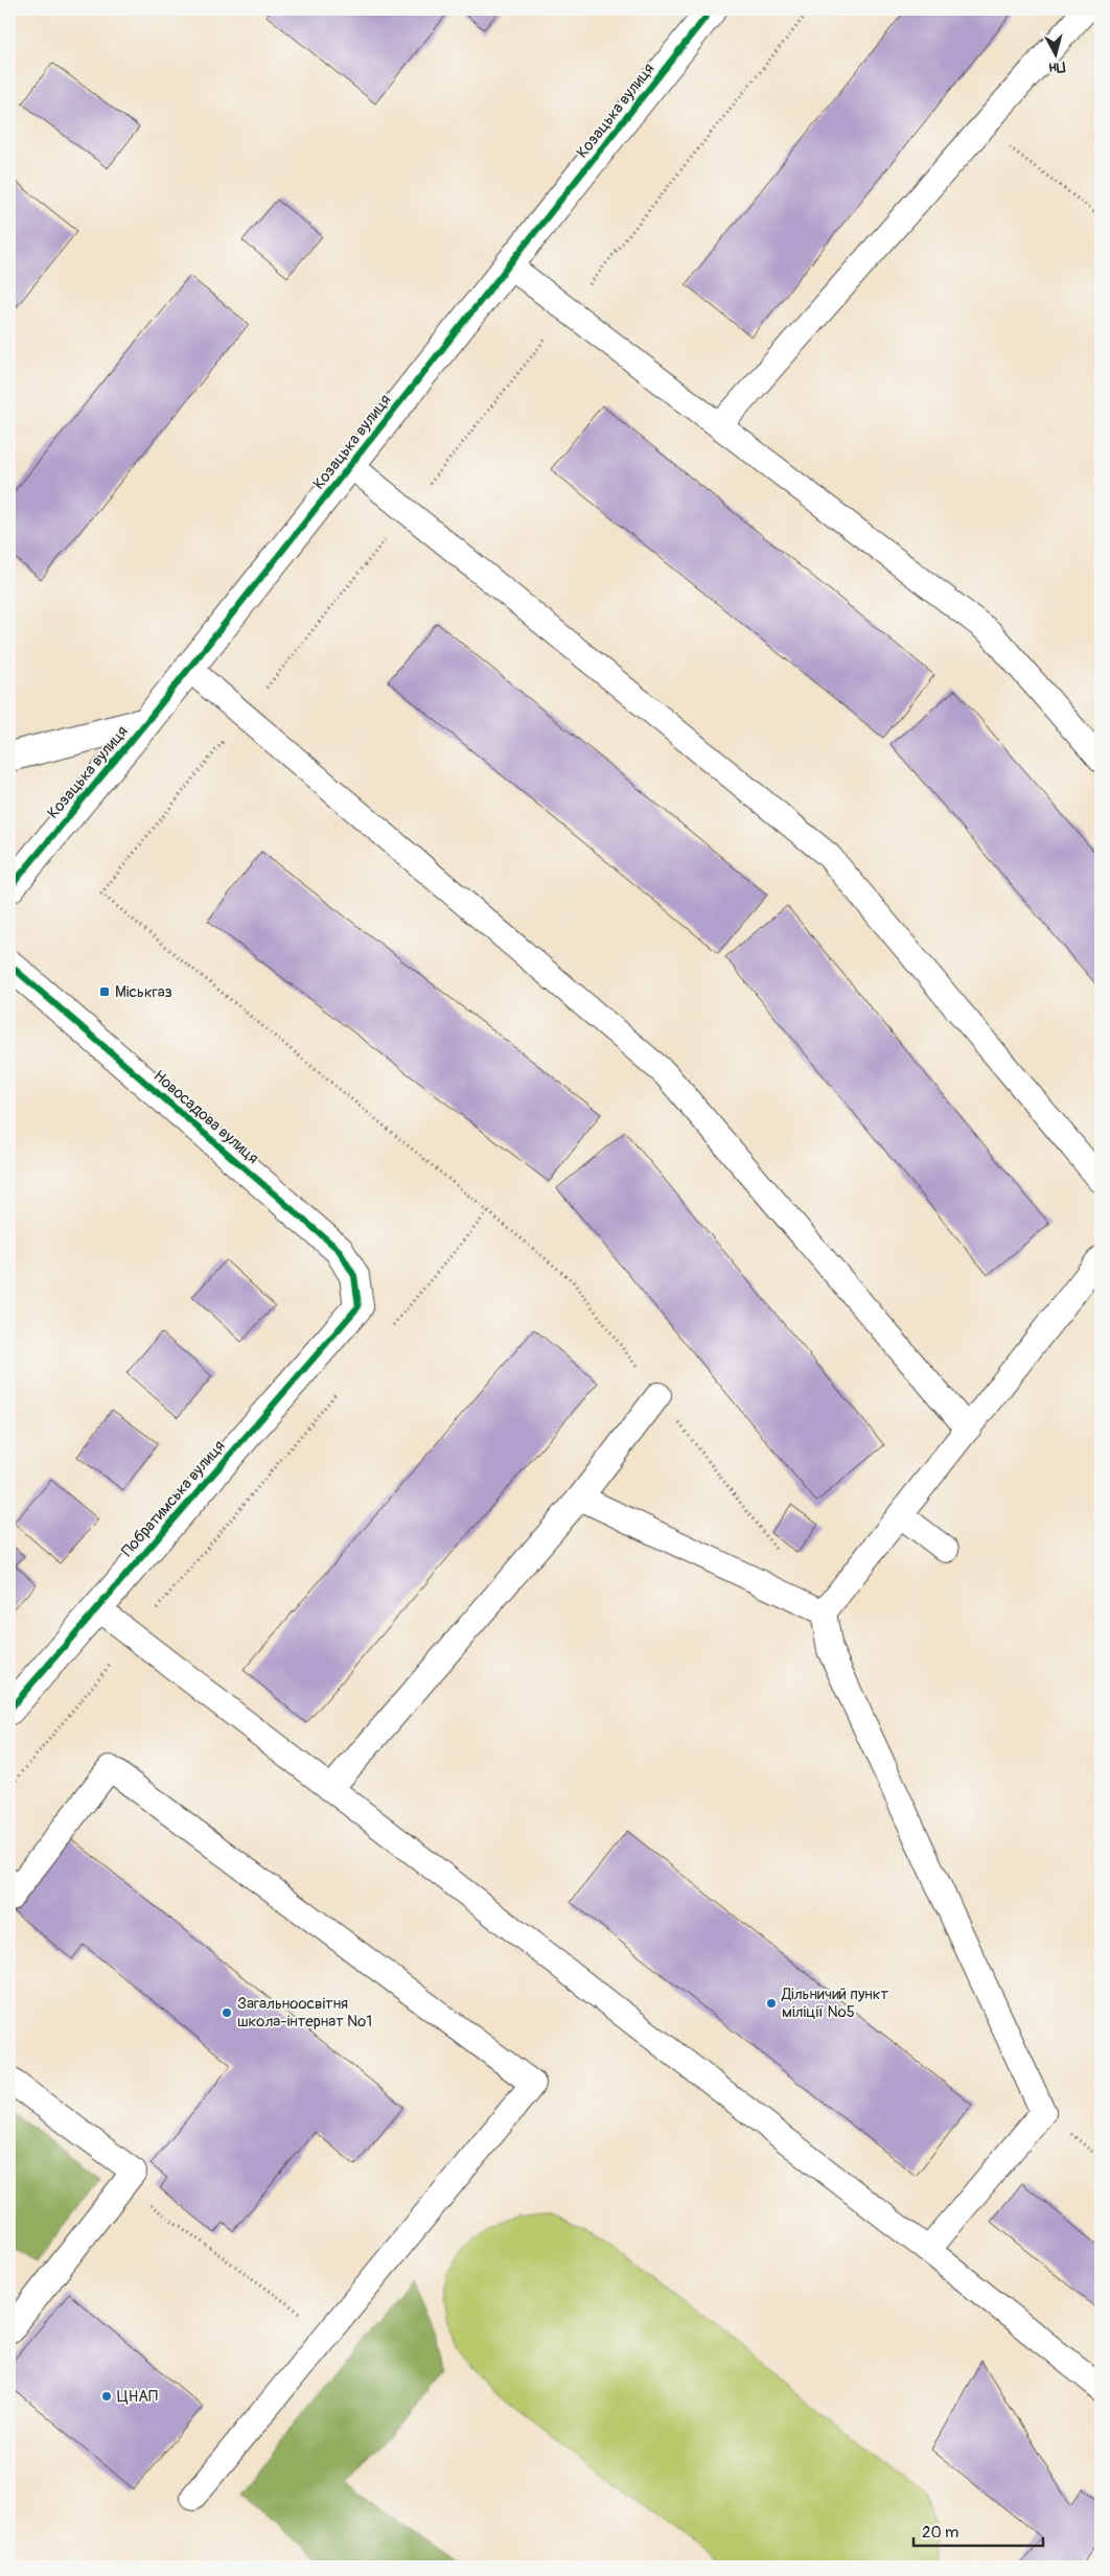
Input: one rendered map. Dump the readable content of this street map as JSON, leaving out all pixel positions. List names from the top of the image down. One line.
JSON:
{"streets":{"street":["Козацька вулиця","Новосадова вулиця","Побратимська вулиця"]},"crossings":[["Новосадова вулиця","Побратимська вулиця"]],"places":{"transit":["Міськгаз"],"other":["Дільничий пункт міліції №5","Загальноосвітня школа-інтернат №1","ЦНАП"]},"scale_bar":"20 m","north":"bottom"}
